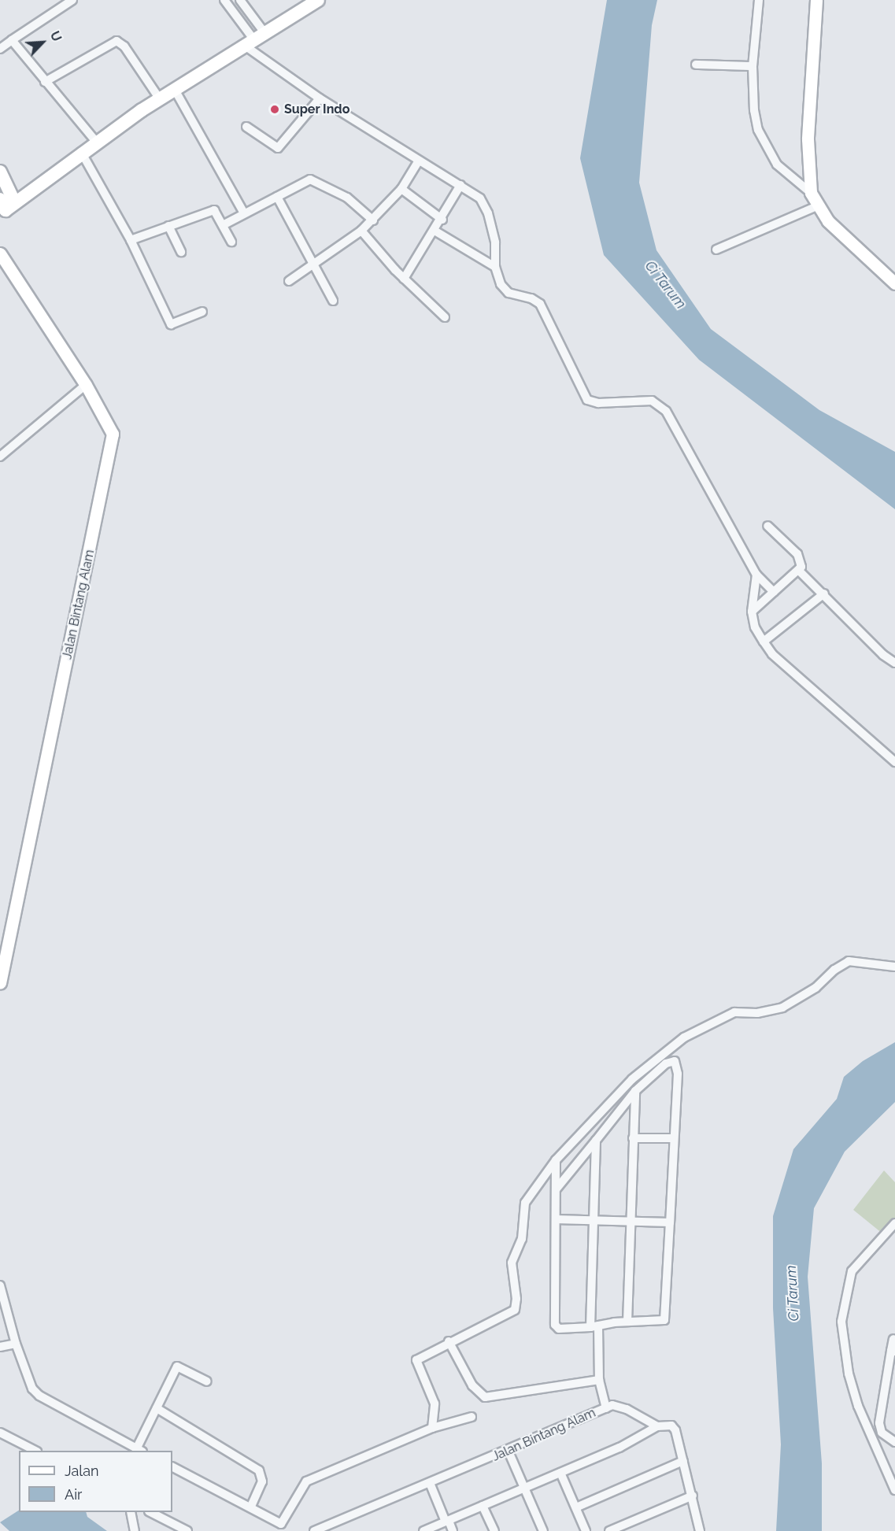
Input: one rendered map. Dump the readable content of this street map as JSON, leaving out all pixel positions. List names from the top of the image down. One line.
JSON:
{"streets":{"street":["Jalan Bintang Alam"]},"water":["Ci Tarum"],"places":["Super Indo"],"legend":["Jalan","Air"],"north":"top right"}
